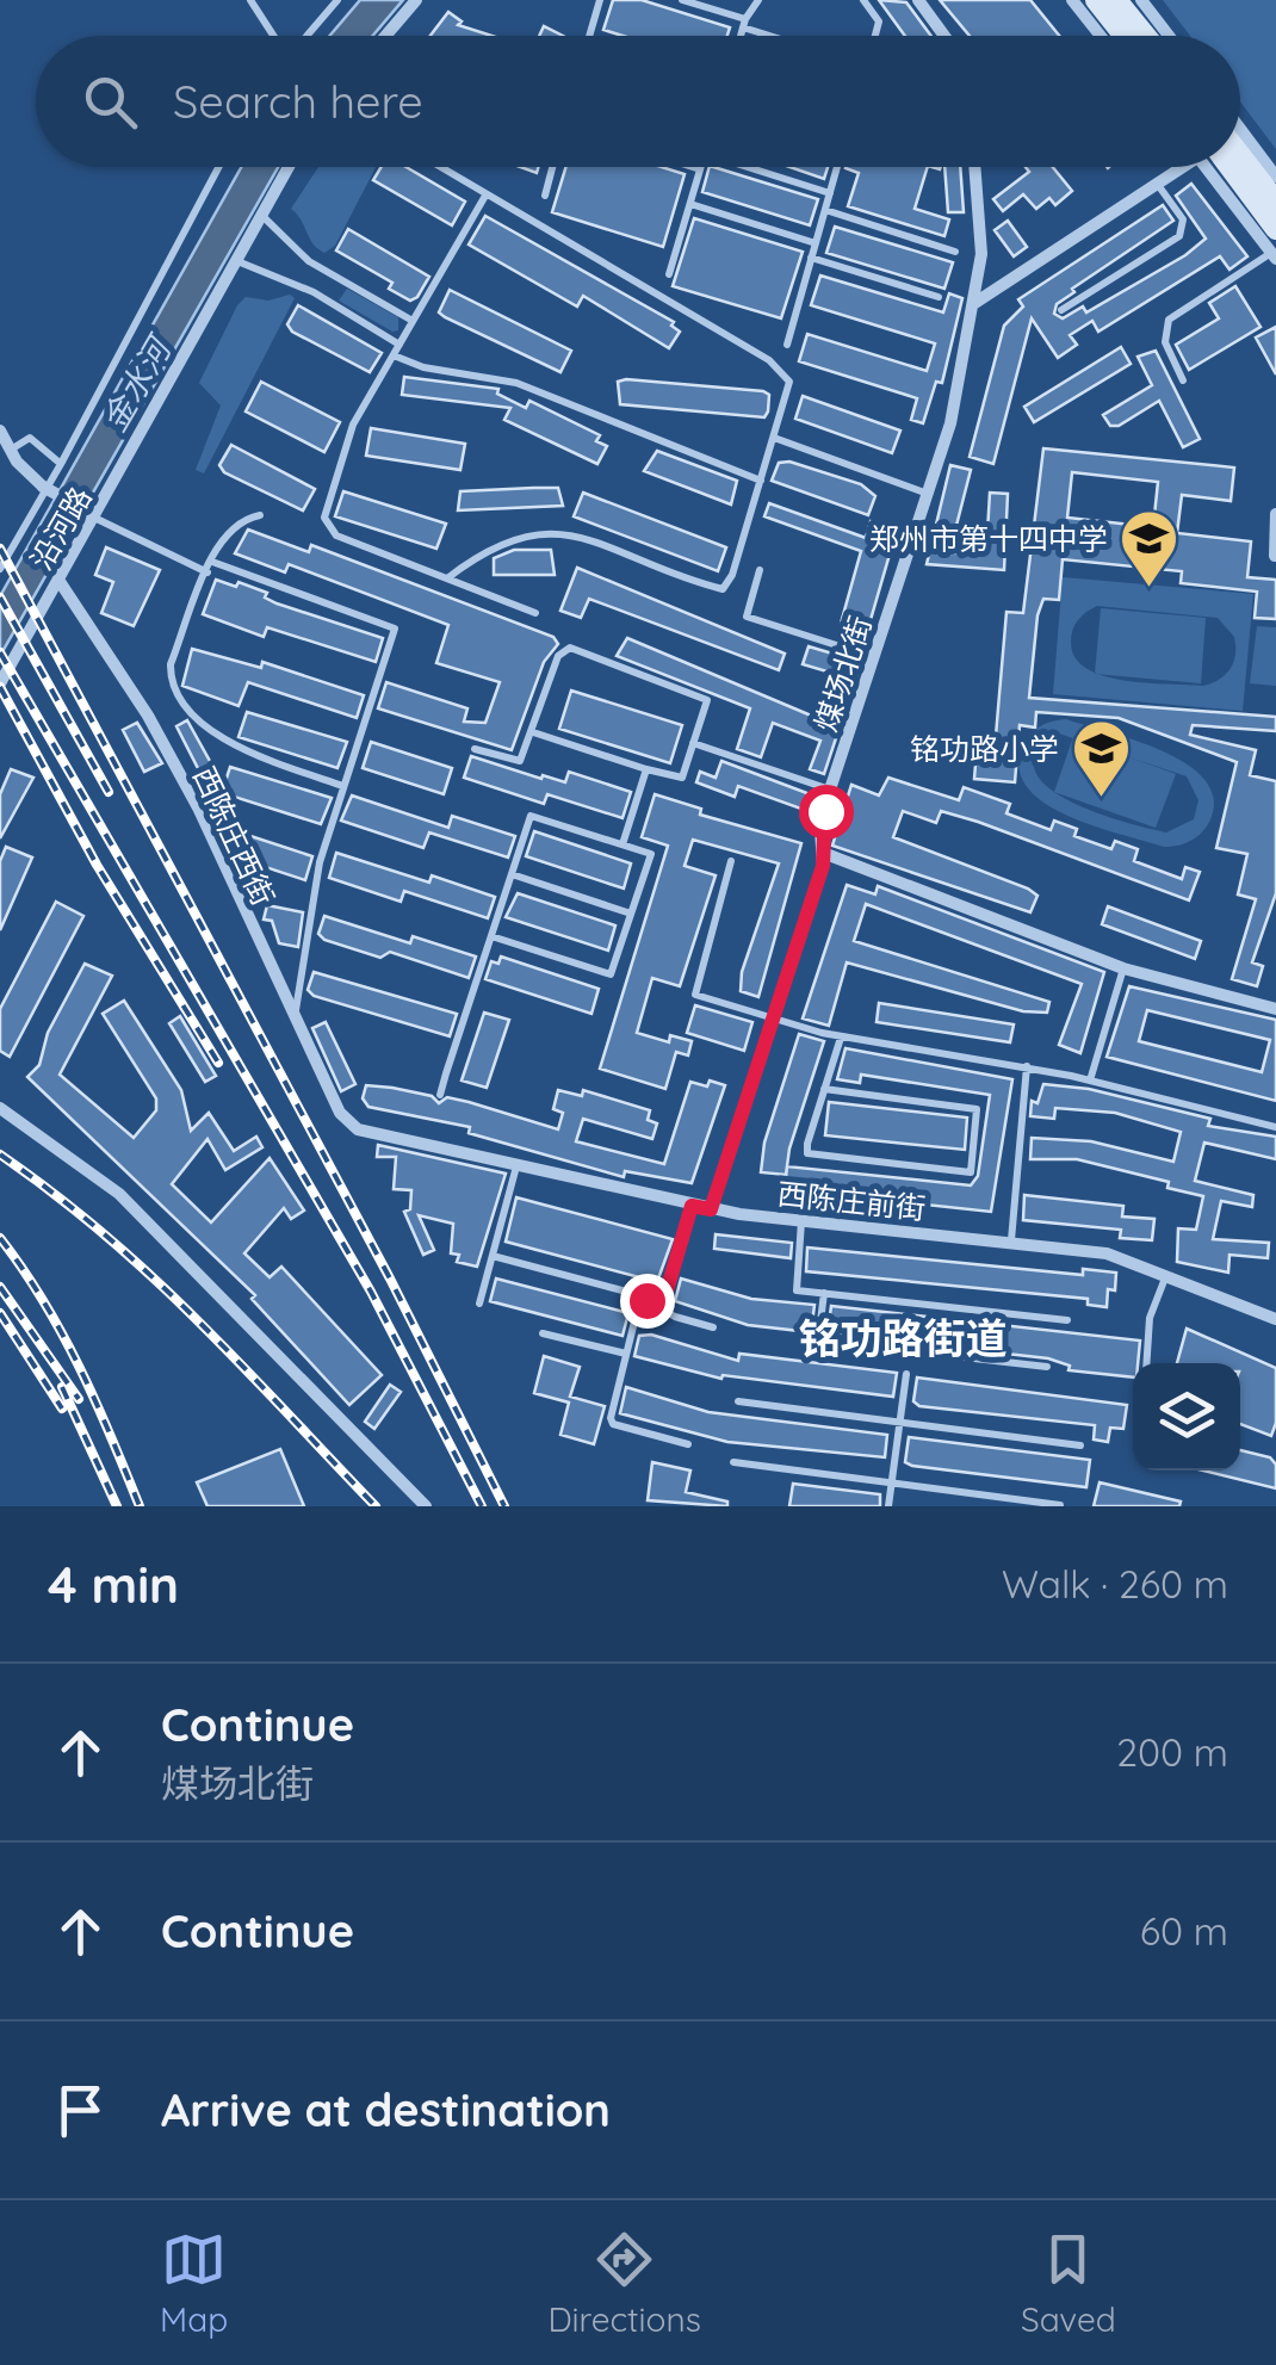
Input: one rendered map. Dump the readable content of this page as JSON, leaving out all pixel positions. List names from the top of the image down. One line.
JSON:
{"streets":{"street":["沿河路","煤场北街","西陈庄西街","西陈庄前街"]},"crossings":[["沿河路","西陈庄西街"],["煤场北街","西陈庄前街"],["西陈庄西街","西陈庄前街"]],"districts":["铭功路街道"],"water":["金水河"],"places":{"school or university":["郑州市第十四中学","铭功路小学"]},"page":{"search":"Search here","heading":["4 min","Walk · 260 m"],"list":[["Continue","煤场北街","200 m"],["Continue","60 m"],"Arrive at destination"],"nav":["Map","Directions","Saved"]}}
